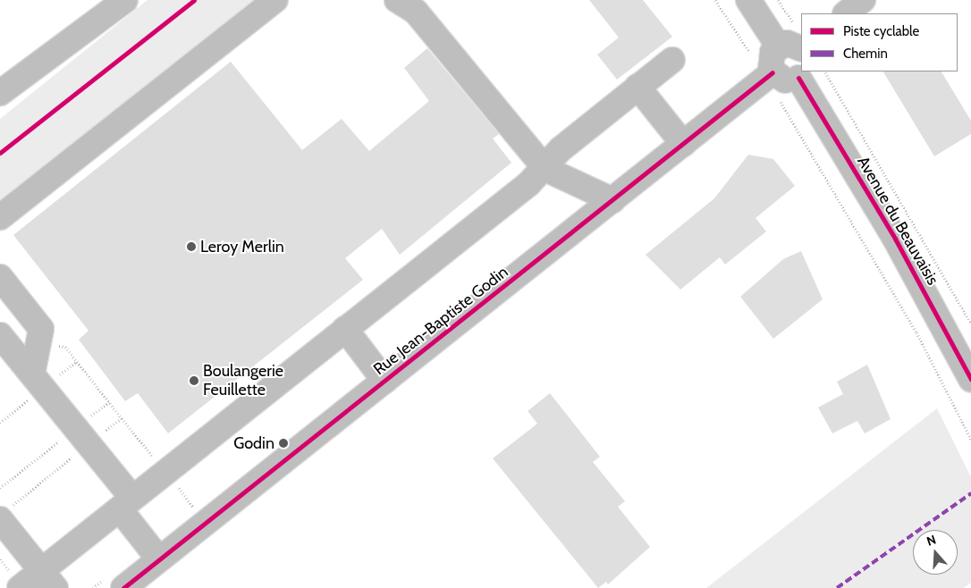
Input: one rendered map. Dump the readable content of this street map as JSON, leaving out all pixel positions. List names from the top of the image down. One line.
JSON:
{"streets":{"street":["Avenue du Beauvaisis","Rue Jean-Baptiste Godin"]},"places":["Leroy Merlin","Boulangerie Feuillette","Godin"],"legend":["Piste cyclable","Chemin"],"north":"top"}
